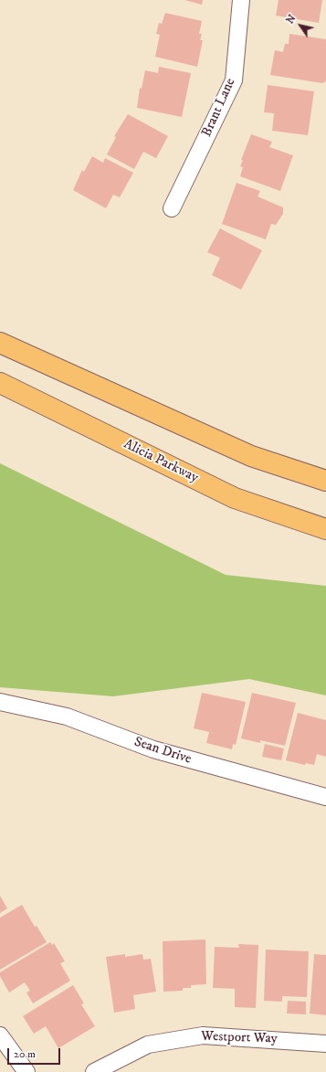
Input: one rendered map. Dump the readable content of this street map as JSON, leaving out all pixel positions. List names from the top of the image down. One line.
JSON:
{"streets":{"main road":["Alicia Parkway"],"street":["Brant Lane","Sean Drive","Westport Way"]},"scale_bar":"20 m","north":"top left"}
